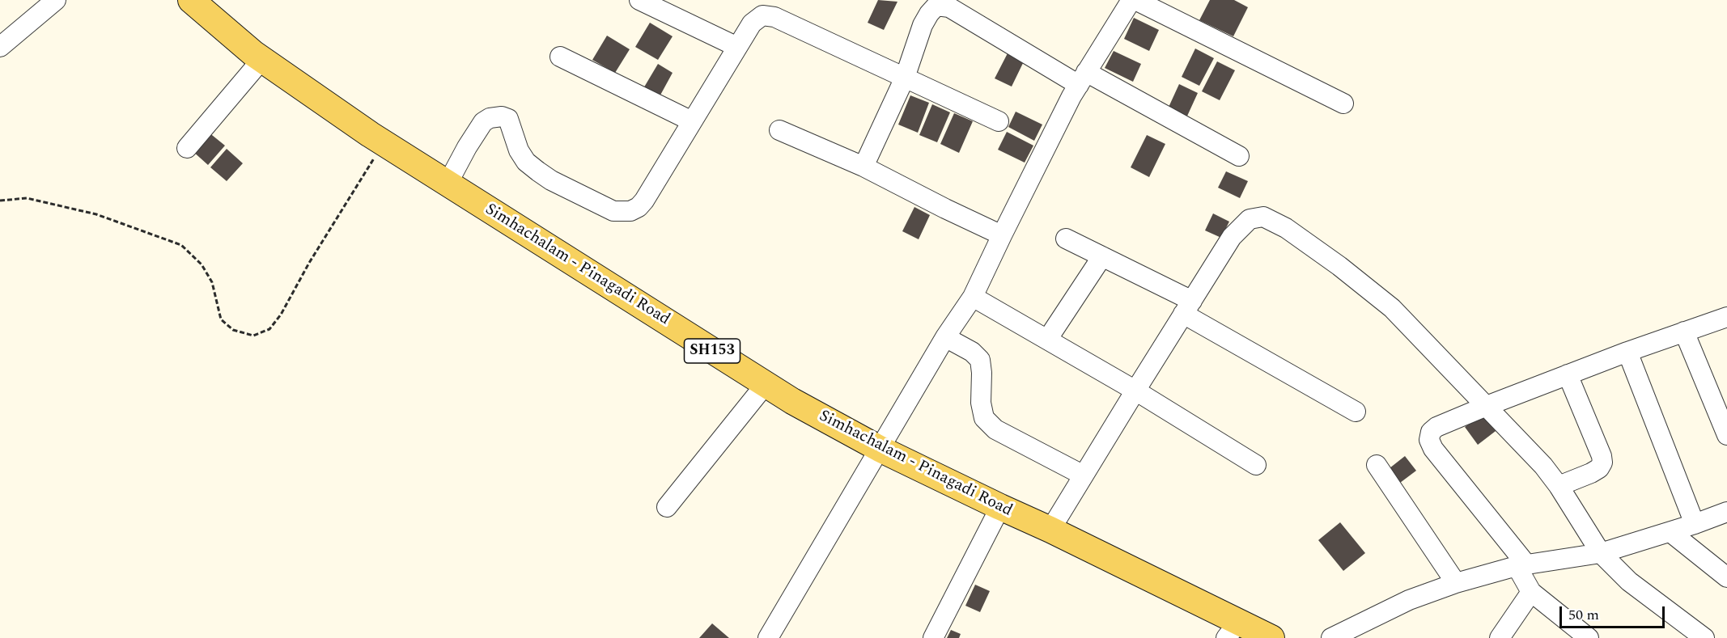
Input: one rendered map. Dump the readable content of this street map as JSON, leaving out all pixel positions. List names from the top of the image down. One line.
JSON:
{"streets":{"main road":["Simhachalam - Pinagadi Road","SH153"]},"scale_bar":"50 m"}
